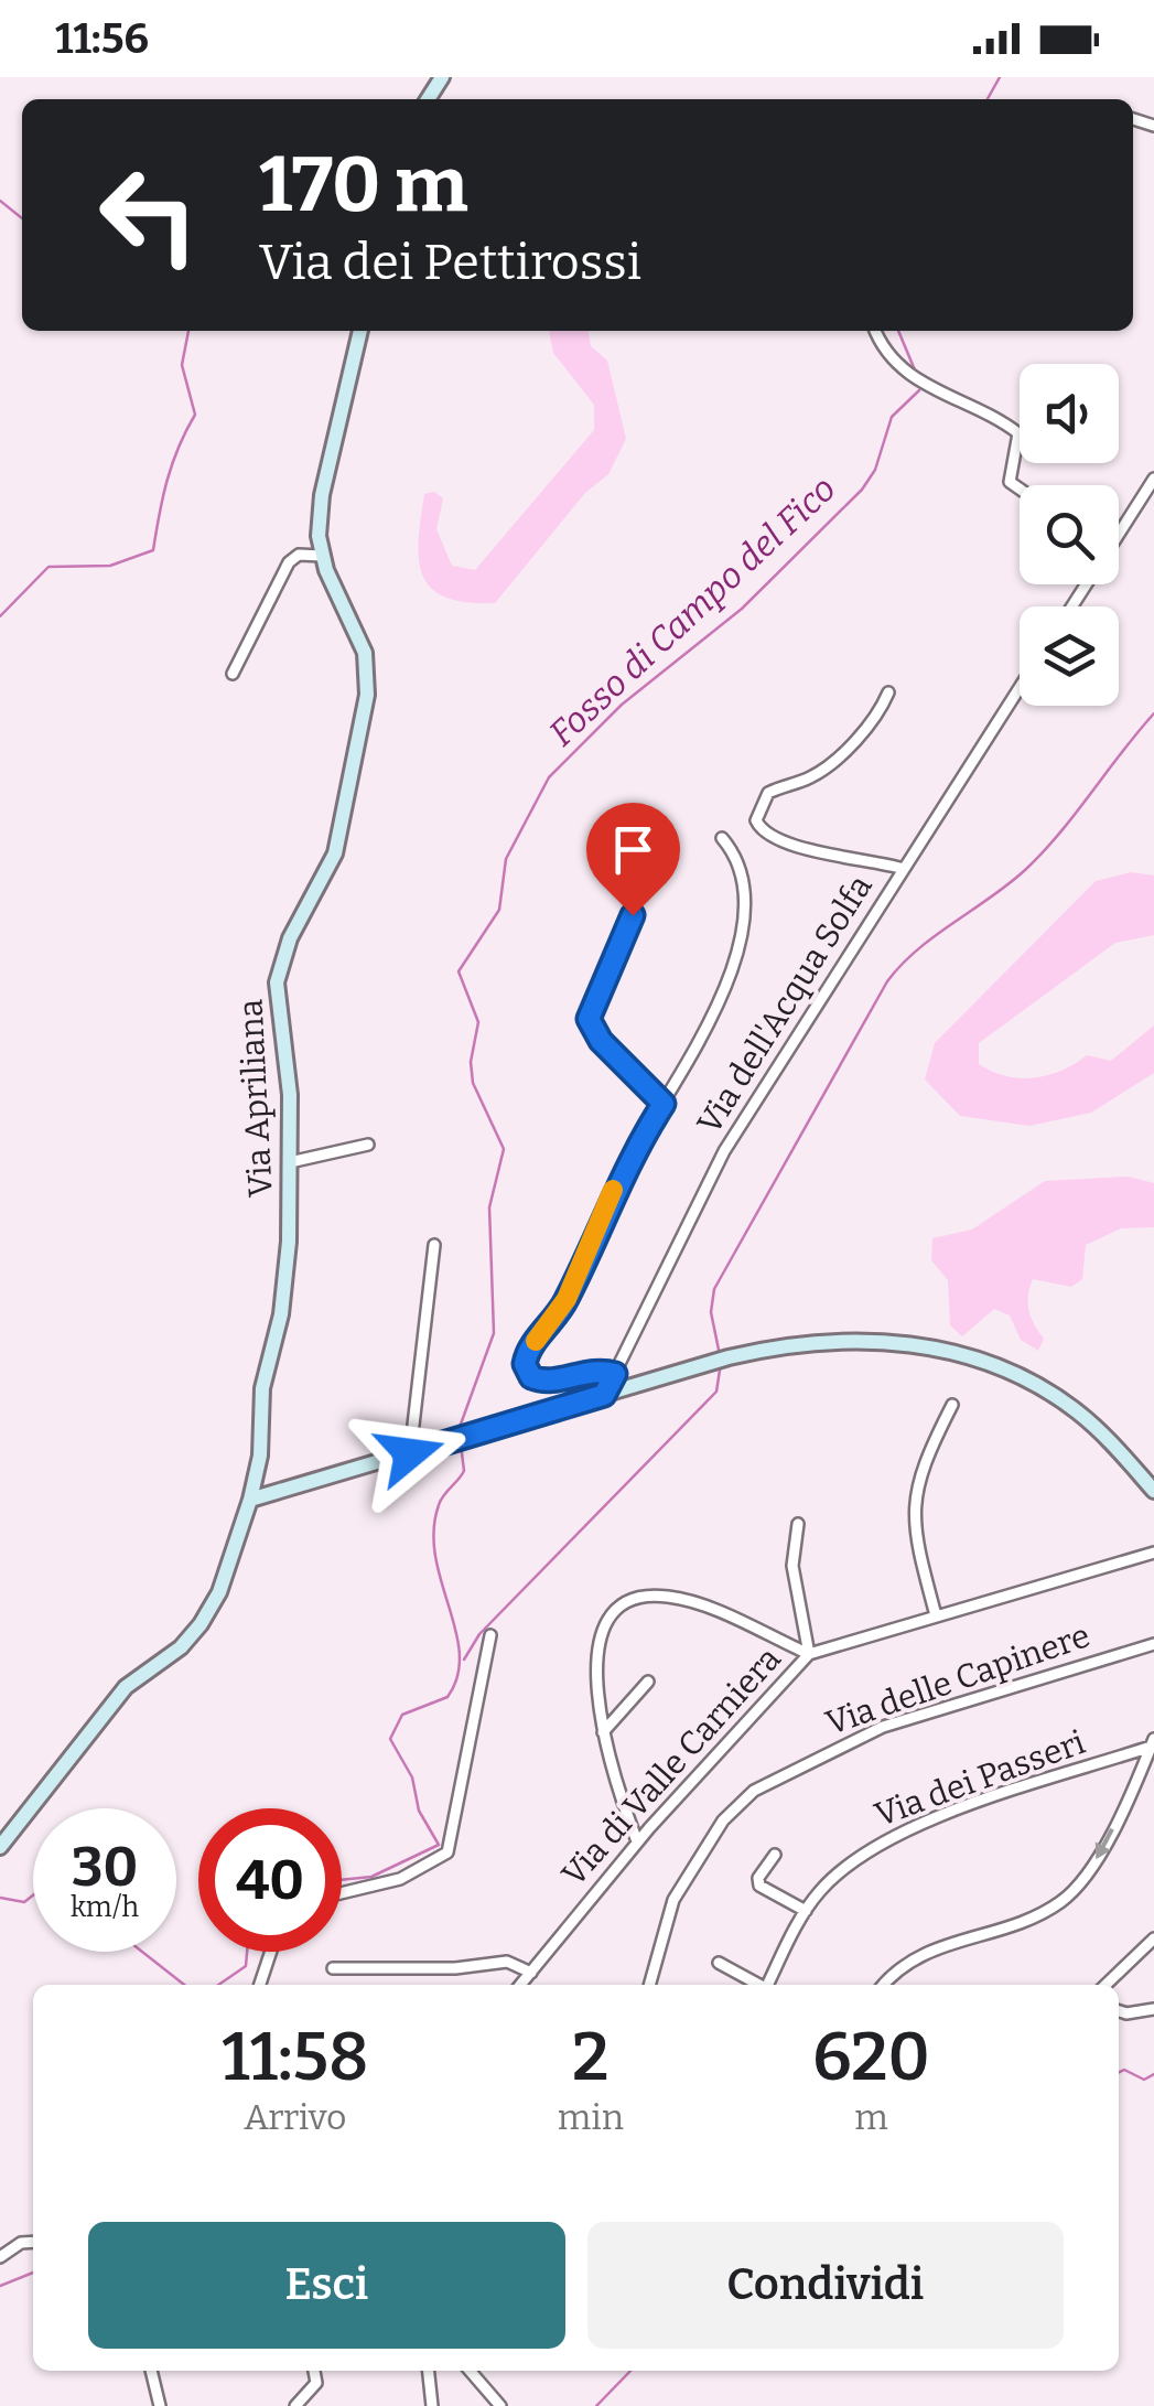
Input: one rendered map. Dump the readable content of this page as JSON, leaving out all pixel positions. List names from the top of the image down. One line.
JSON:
{"streets":{"street":["Via dell'Acqua Solfa","Via Apriliana","Via delle Capinere","Via di Valle Carniera","Via dei Passeri"]},"water":["Fosso di Campo del Fico"],"page":{"status":"11:56","turn":["170 m","Via dei Pettirossi"],"speed":"30 km/h","limit":"40","eta":["11:58","Arrivo","2","min","620","m"],"buttons":["Esci","Condividi"]}}
